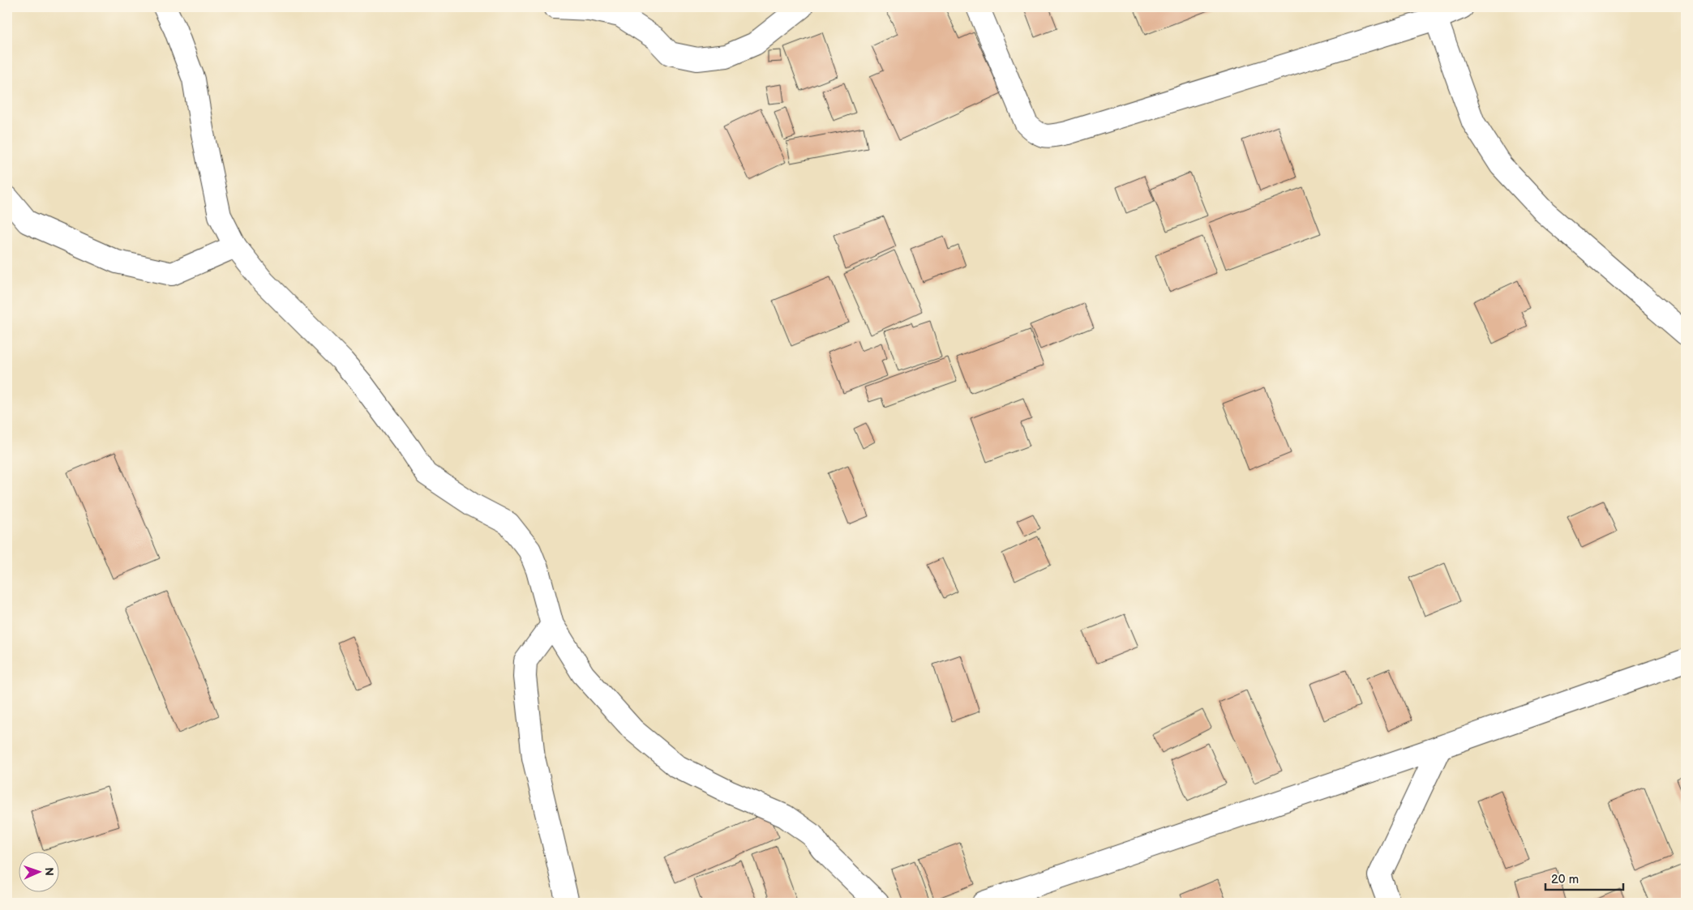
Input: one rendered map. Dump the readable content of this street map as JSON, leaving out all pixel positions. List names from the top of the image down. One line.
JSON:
{"scale_bar":"20 m","north":"right"}
